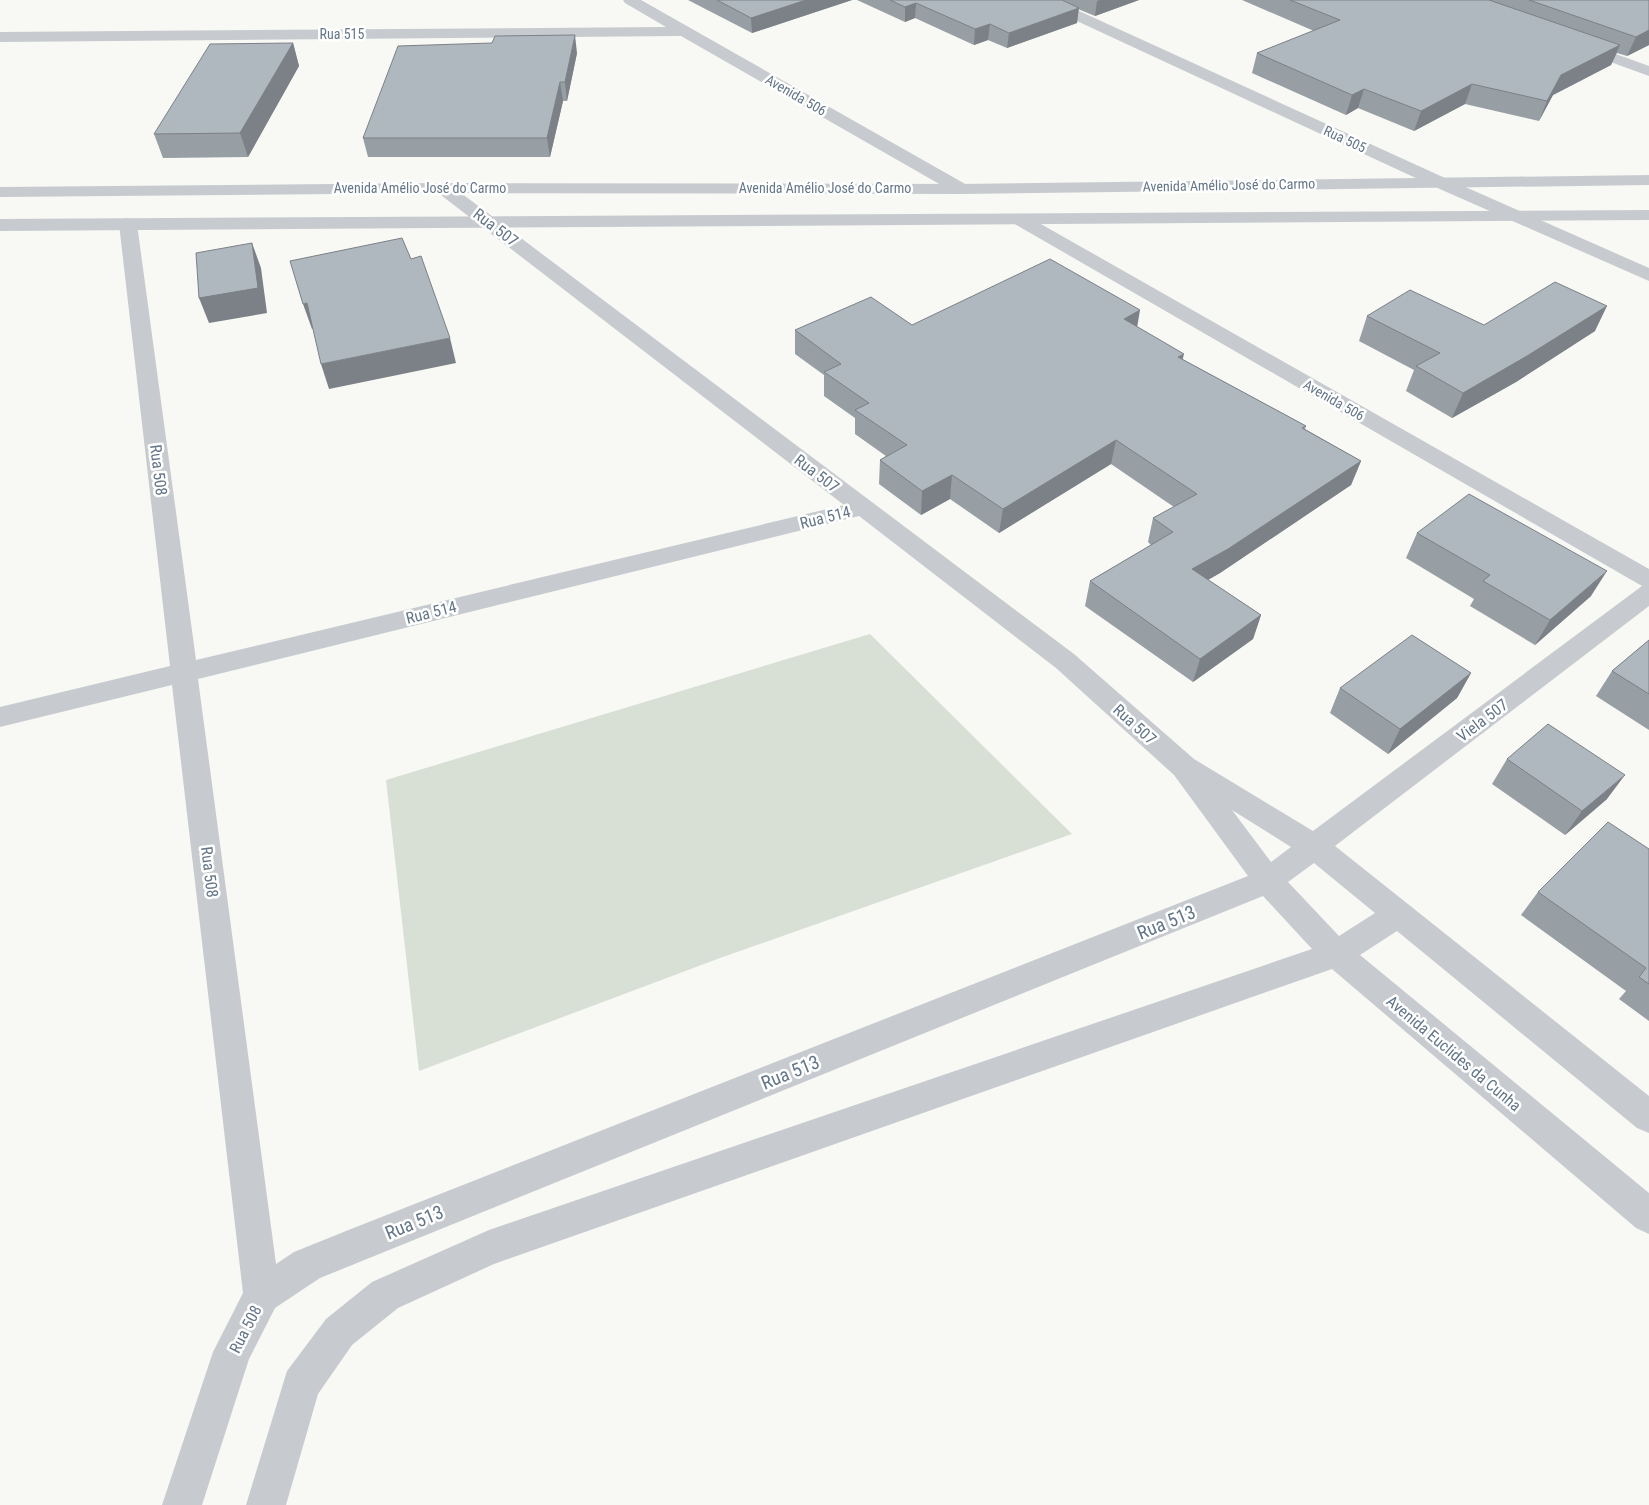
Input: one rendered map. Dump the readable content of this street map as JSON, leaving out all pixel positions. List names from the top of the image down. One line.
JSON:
{"streets":{"street":["Rua 515","Avenida 506","Rua 505","Avenida Amélio José do Carmo","Rua 507","Rua 508","Rua 514","Viela 507","Rua 513","Avenida Euclides da Cunha"]},"crossings":[["Rua 515","Avenida 506"],["Avenida 506","Avenida Amélio José do Carmo"],["Rua 505","Avenida Amélio José do Carmo"],["Avenida Amélio José do Carmo","Rua 507"],["Avenida Amélio José do Carmo","Rua 508"],["Rua 507","Rua 514"],["Rua 507","Viela 507"],["Rua 507","Rua 513"],["Rua 507","Avenida Euclides da Cunha"],["Rua 508","Rua 514"],["Rua 508","Rua 513"],["Viela 507","Rua 513"],["Rua 513","Avenida Euclides da Cunha"]]}
